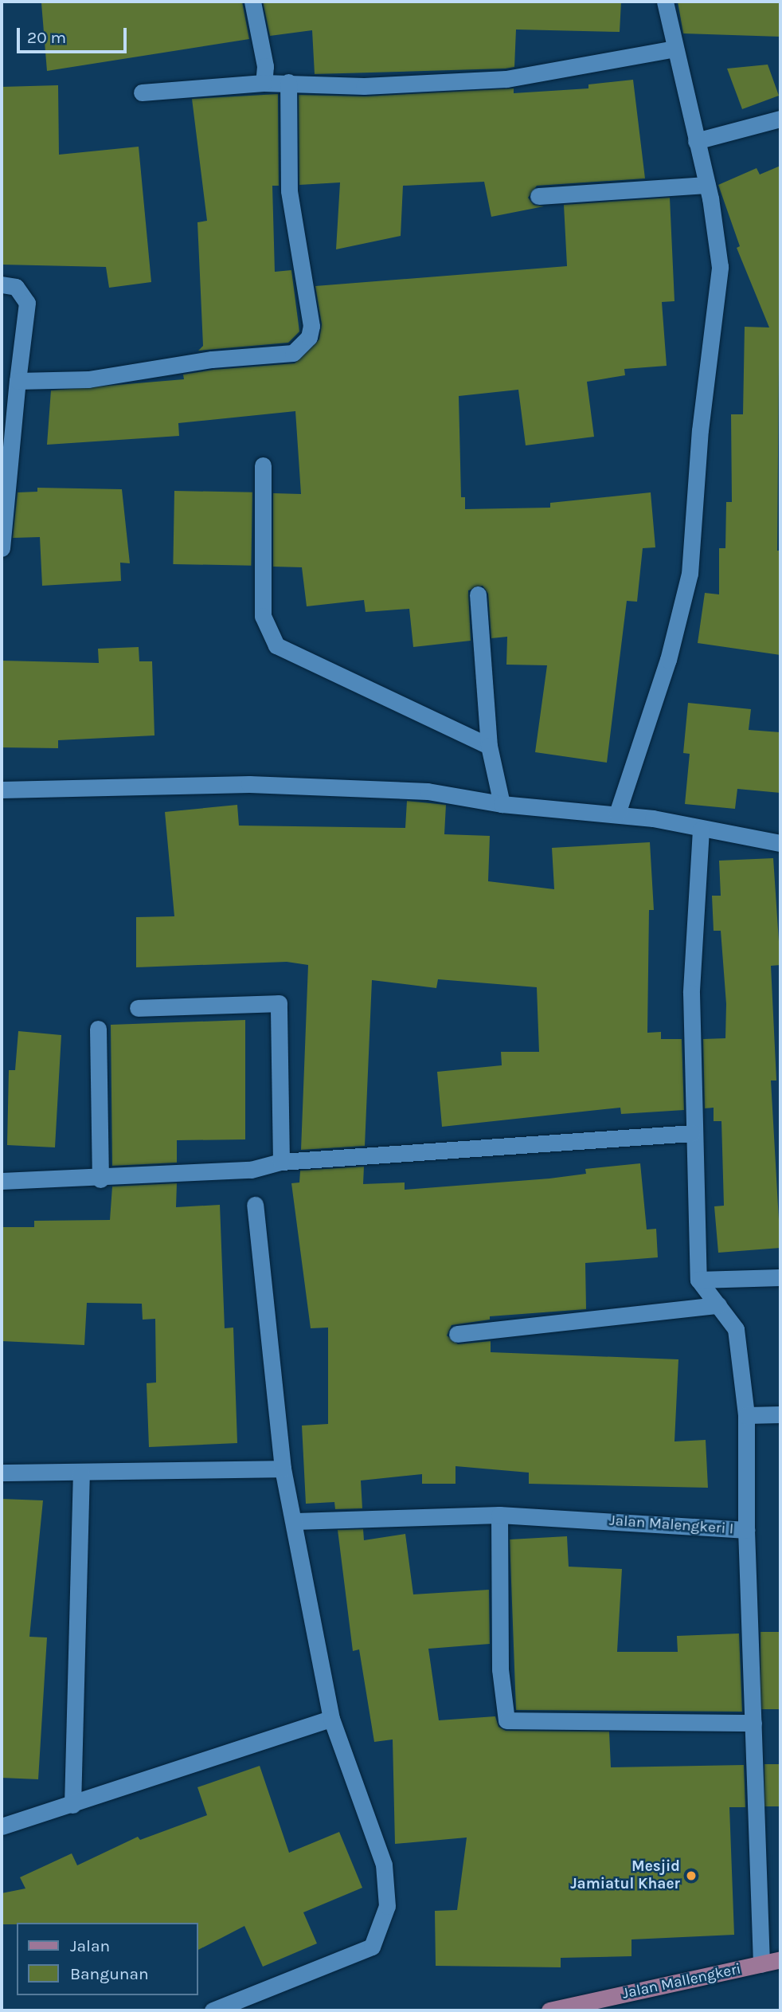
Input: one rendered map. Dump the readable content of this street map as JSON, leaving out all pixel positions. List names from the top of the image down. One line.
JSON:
{"streets":{"main road":["Jalan Mallengkeri"],"street":["Jalan Malengkeri I"]},"crossings":[["Jalan Malengkeri I","Jalan Mallengkeri"]],"places":["Mesjid Jamiatul Khaer"],"legend":["Jalan","Bangunan"],"scale_bar":"20 m"}
